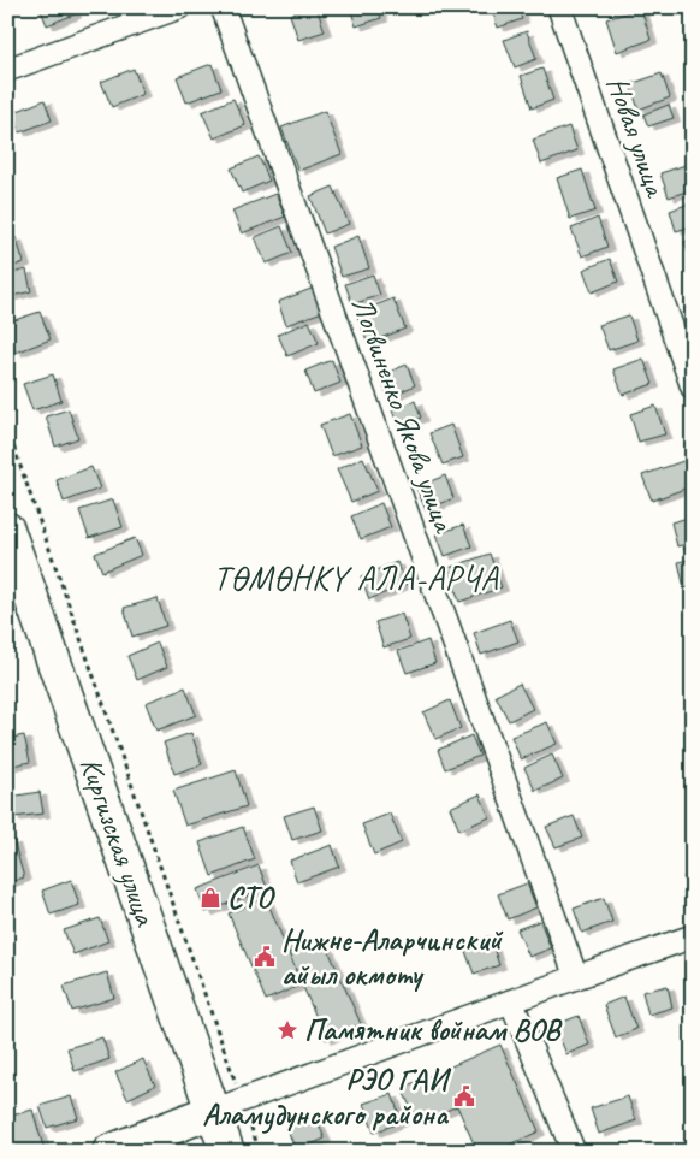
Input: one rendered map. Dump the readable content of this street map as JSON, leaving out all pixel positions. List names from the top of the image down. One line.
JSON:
{"streets":{"main road":["Киргизская улица"],"street":["Новая улица","Логвиненко Якова улица"]},"districts":["ТӨМӨНКҮ АЛА-АРЧА"],"places":{"shop":["СТО"],"public building":["Нижне-Аларчинский айыл окмоту","РЭО ГАИ Аламудунского района"],"place":["Памятник войнам ВОВ"]}}
